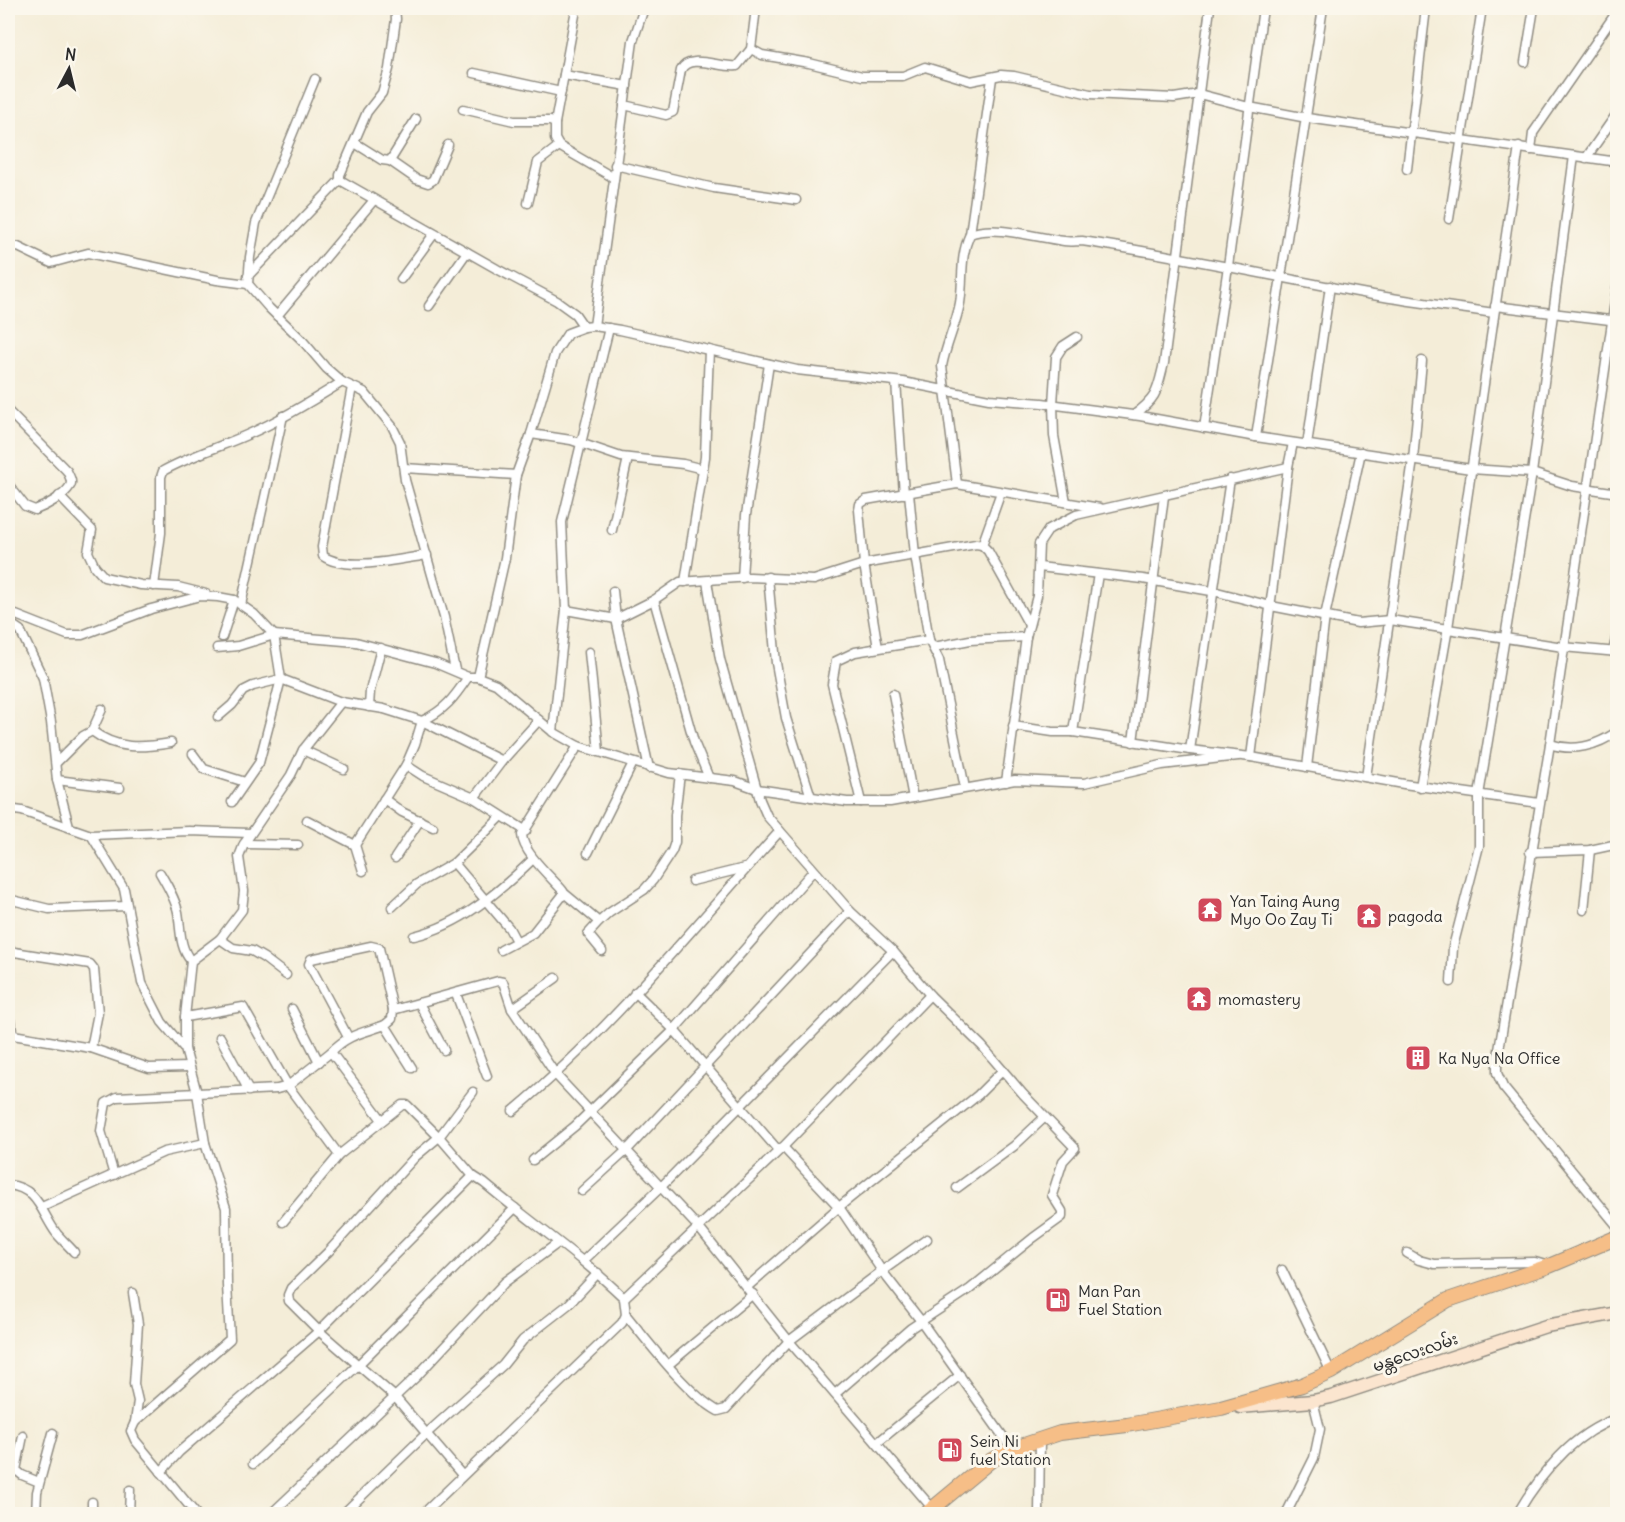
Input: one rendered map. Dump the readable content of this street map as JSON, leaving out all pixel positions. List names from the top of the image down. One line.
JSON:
{"streets":{"main road":["မန္တလေးလမ်း"]},"places":{"temple":["Yan Taing Aung Myo Oo Zay Ti","pagoda","momastery"],"building":["Ka Nya Na Office"],"fuel station":["Man Pan Fuel Station","Sein Ni fuel Station"]},"north":"top"}
